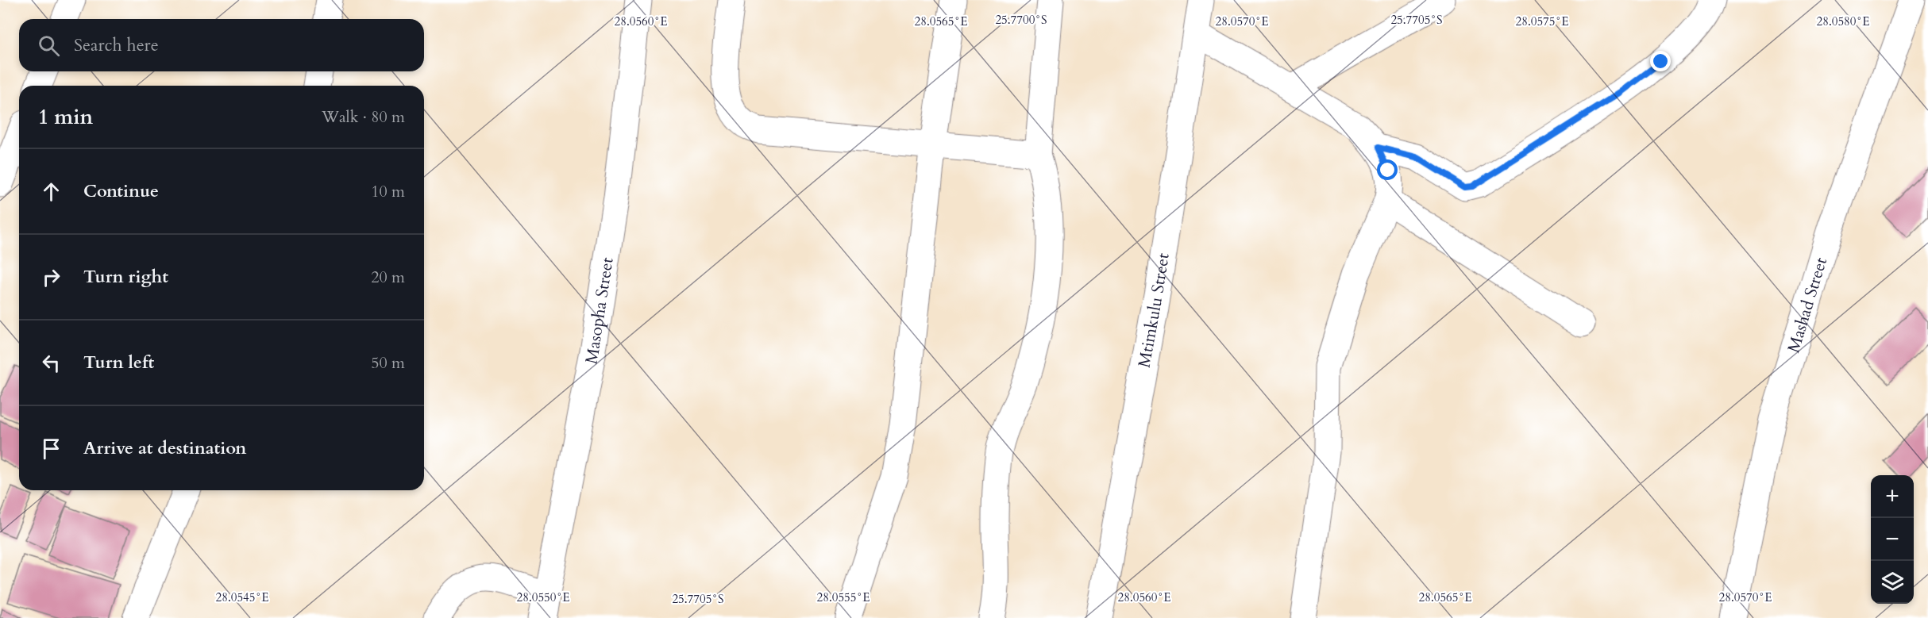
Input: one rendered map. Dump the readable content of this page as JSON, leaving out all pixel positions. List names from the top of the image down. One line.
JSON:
{"streets":{"street":["Mashad Street","Mtimkulu Street","Masopha Street"]},"page":{"search":"Search here","heading":["1 min","Walk · 80 m"],"list":[["Continue","10 m"],["Turn right","20 m"],["Turn left","50 m"],"Arrive at destination"],"map_buttons":["+","−"]},"coordinates":["25.7700°S","25.7705°S","28.0580°E","28.0560°E","28.0565°E","28.0570°E","28.0575°E","28.0545°E","28.0550°E","28.0555°E"]}
